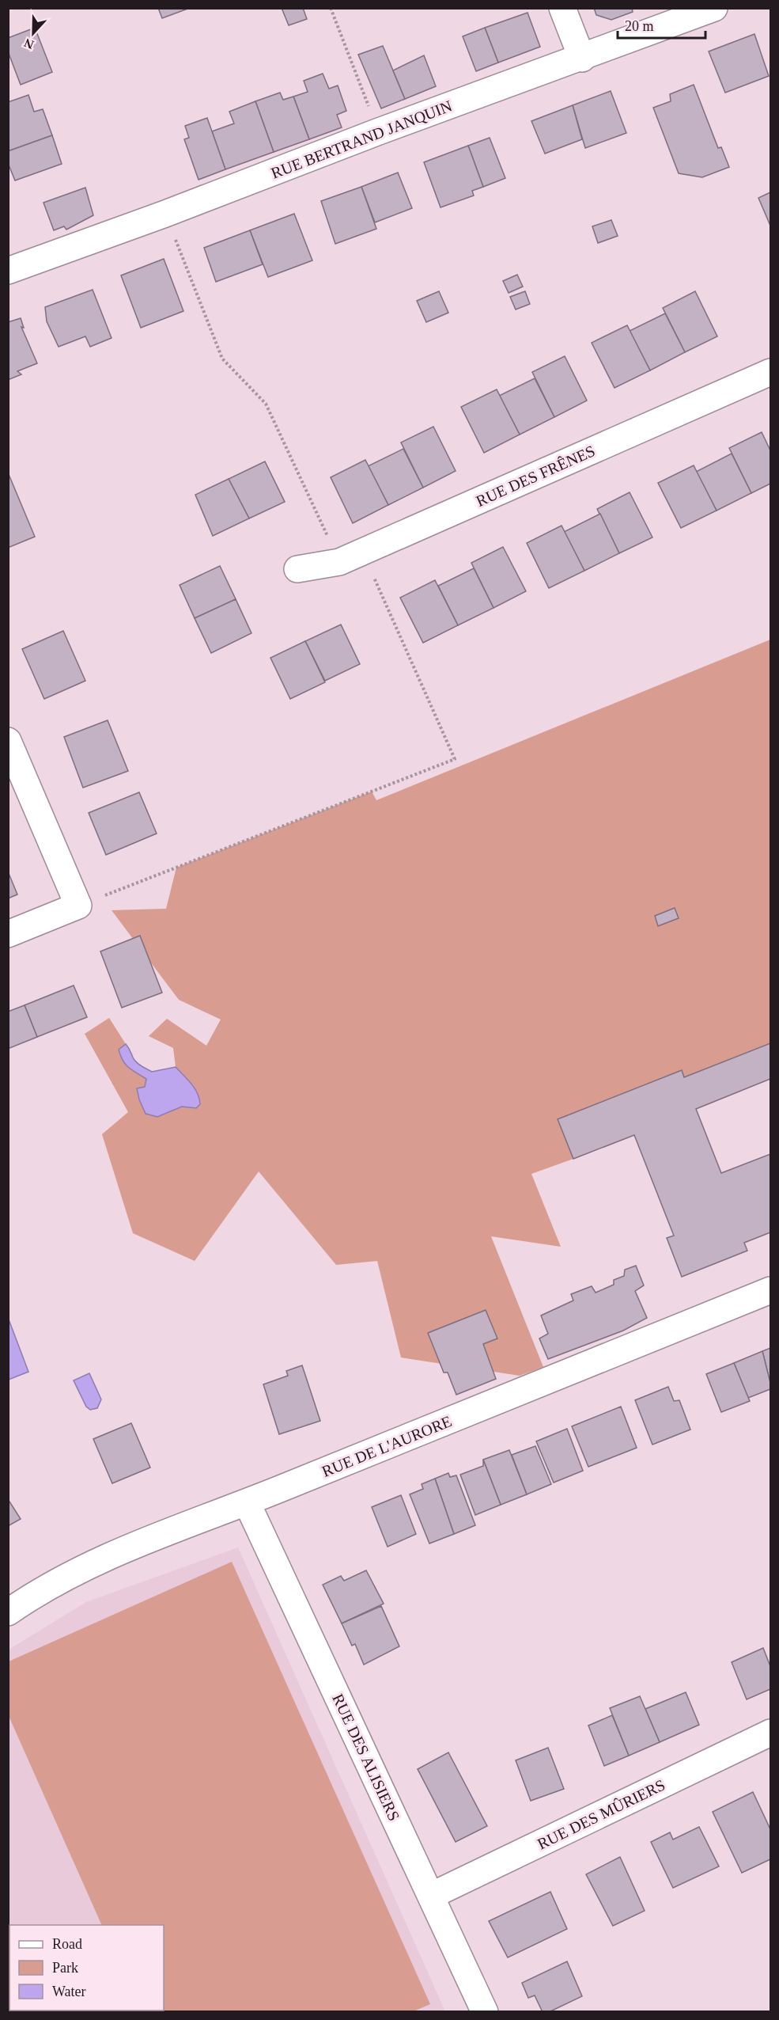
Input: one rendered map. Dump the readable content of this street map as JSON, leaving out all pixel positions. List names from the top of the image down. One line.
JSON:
{"streets":{"street":["RUE BERTRAND JANQUIN","RUE DES FRÊNES","RUE DE L'AURORE","RUE DES ALISIERS","RUE DES MÛRIERS"]},"crossings":[["RUE DE L'AURORE","RUE DES ALISIERS"],["RUE DES ALISIERS","RUE DES MÛRIERS"]],"legend":["Road","Park","Water"],"scale_bar":"20 m","north":"bottom"}
